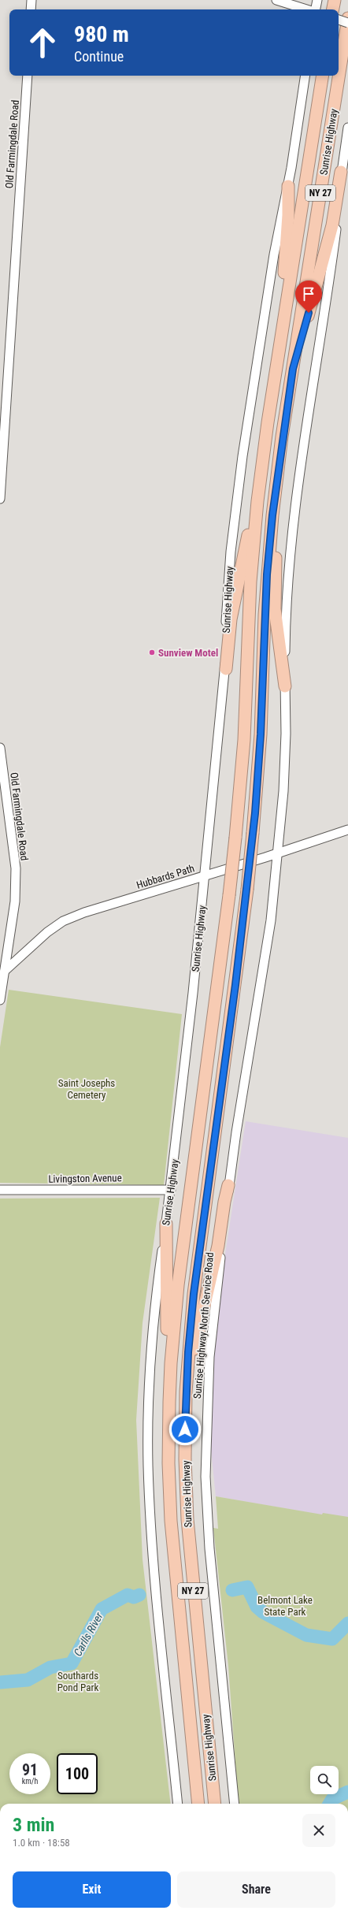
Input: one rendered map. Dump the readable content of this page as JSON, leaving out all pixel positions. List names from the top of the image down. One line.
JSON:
{"streets":{"highway":["Sunrise Highway","NY 27"],"main road":["Old Farmingdale Road","Hubbards Path","Livingston Avenue","Sunrise Highway North Service Road"]},"crossings":[["Sunrise Highway","Hubbards Path"],["Sunrise Highway","Livingston Avenue"],["Sunrise Highway","Sunrise Highway North Service Road"],["Old Farmingdale Road","Hubbards Path"]],"water":["Carlls River"],"parks":["Saint Josephs Cemetery","Belmont Lake State Park","Southards Pond Park"],"places":["Sunview Motel"],"page":{"turn":["980 m","Continue"],"speed":"91 km/h","limit":"100","heading":["3 min","1.0 km · 18:58"],"buttons":["Exit","Share"]}}
